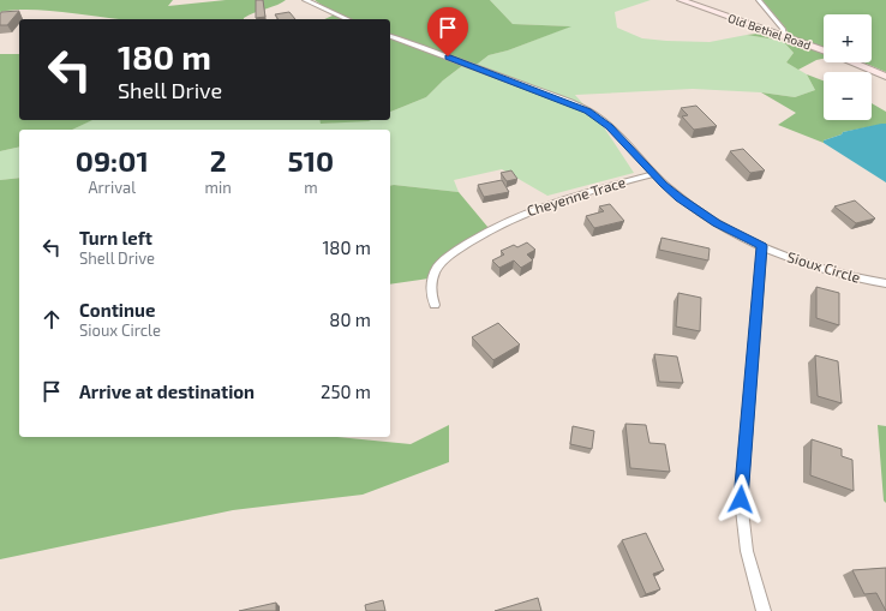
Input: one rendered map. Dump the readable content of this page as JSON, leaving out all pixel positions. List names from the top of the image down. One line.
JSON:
{"streets":{"street":["Old Bethel Road","Cheyenne Trace","Sioux Circle"]},"crossings":[["Cheyenne Trace","Sioux Circle"]],"page":{"map_buttons":["+","−"],"turn":["180 m","Shell Drive"],"eta":["09:01","Arrival","2","min","510","m"],"list":[{"name":"Turn left","note":"Shell Drive","value":"180 m"},{"name":"Continue","note":"Sioux Circle","value":"80 m"},{"name":"Arrive at destination","value":"250 m"}]}}
